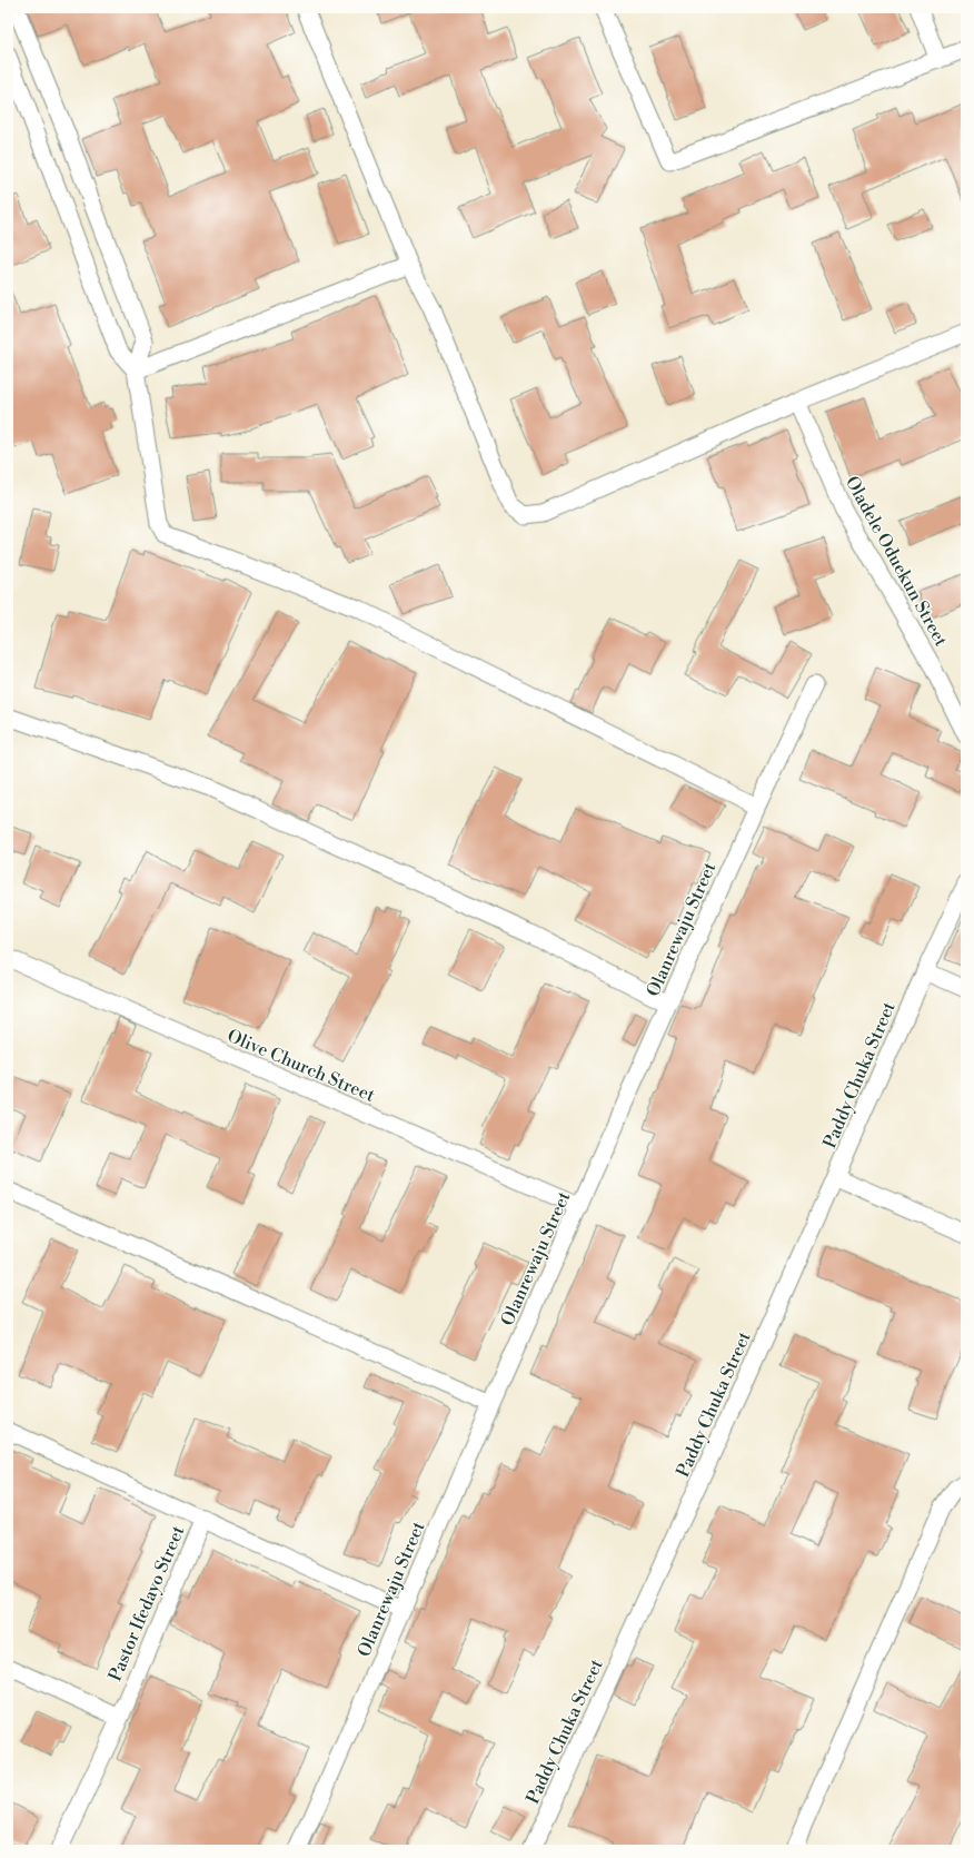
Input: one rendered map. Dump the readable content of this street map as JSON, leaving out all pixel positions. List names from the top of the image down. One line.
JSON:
{"streets":{"street":["Oladele Oduekun Street","Olanrewaju Street","Olive Church Street","Paddy Chuka Street","Pastor Ifedayo Street"]},"crossings":[["Olanrewaju Street","Olive Church Street"]]}
